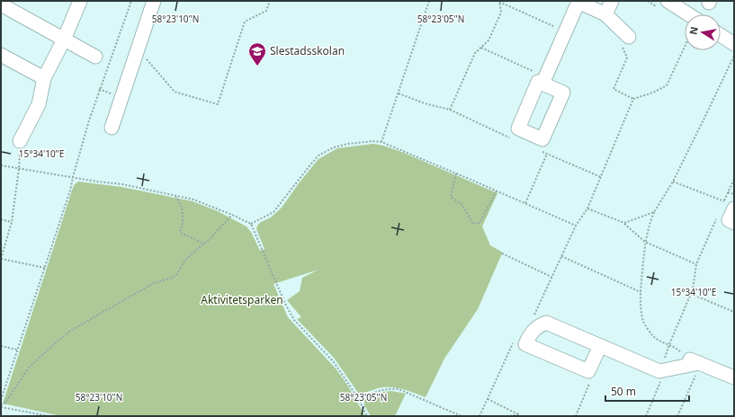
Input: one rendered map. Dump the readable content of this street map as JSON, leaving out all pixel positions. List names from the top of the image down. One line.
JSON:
{"parks":["Aktivitetsparken"],"places":{"school or university":["Slestadsskolan"]},"scale_bar":"50 m","north":"left","coordinates":["58°23'10\"N","58°23'05\"N","15°34'10\"E"]}
